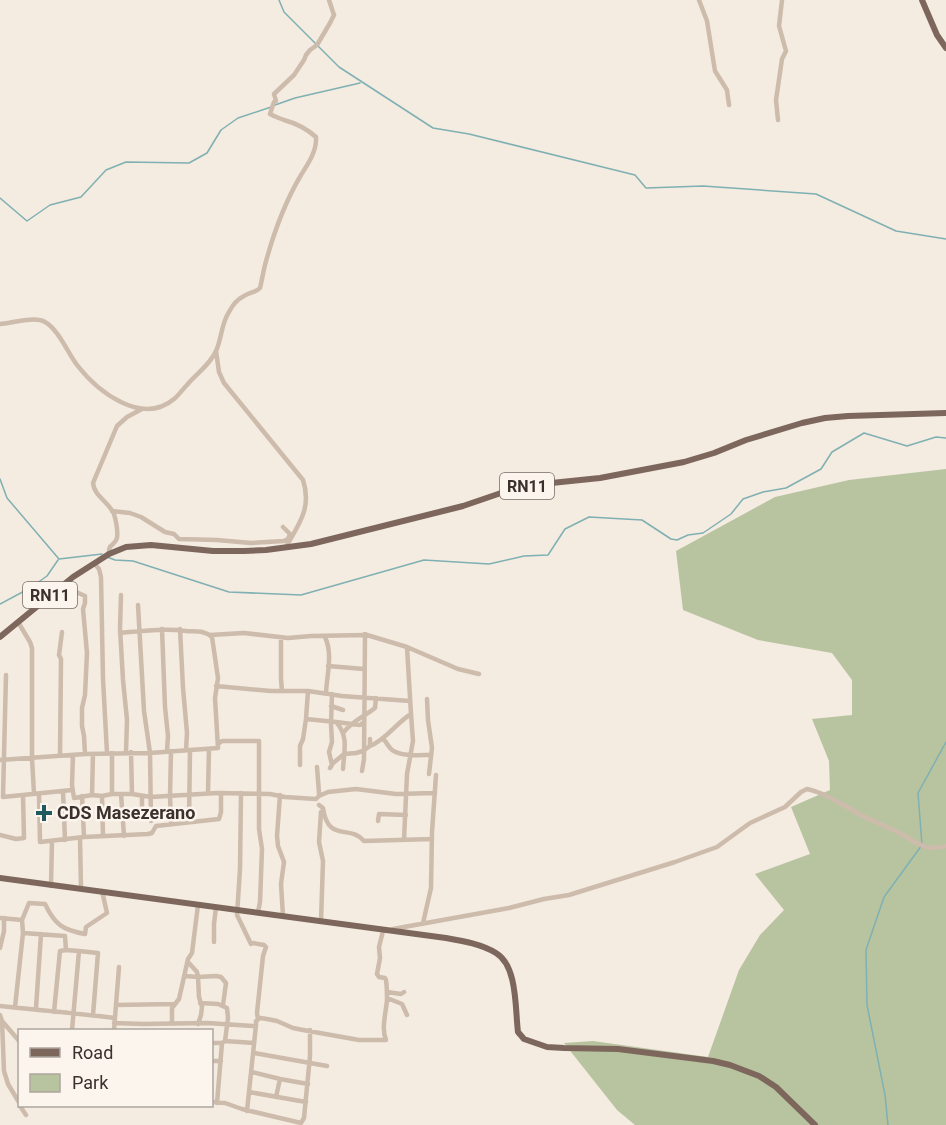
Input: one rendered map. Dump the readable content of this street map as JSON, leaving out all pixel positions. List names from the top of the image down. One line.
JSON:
{"streets":{"main road":["RN11"]},"places":{"health":["CDS Masezerano"]},"legend":["Road","Park"]}
